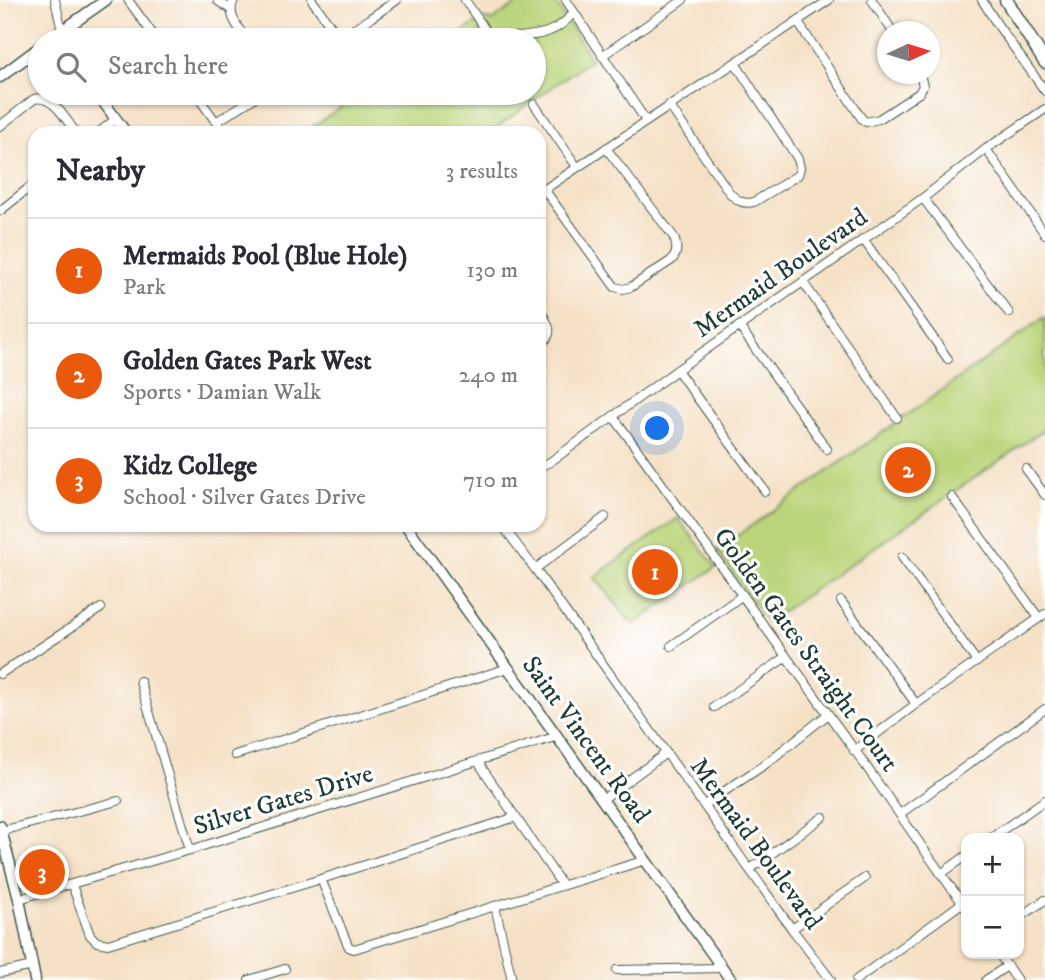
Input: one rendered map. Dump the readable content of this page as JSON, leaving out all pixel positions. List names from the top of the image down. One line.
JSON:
{"streets":{"street":["Mermaid Boulevard","Golden Gates Straight Court","Saint Vincent Road","Silver Gates Drive"]},"crossings":[["Mermaid Boulevard","Golden Gates Straight Court"],["Saint Vincent Road","Silver Gates Drive"]],"north":"right","page":{"search":"Search here","heading":["Nearby","3 results"],"list":[{"mark":"1","name":"Mermaids Pool (Blue Hole)","note":"Park","value":"130 m"},{"mark":"2","name":"Golden Gates Park West","note":"Sports · Damian Walk","value":"240 m"},{"mark":"3","name":"Kidz College","note":"School · Silver Gates Drive","value":"710 m"}],"pins":["2","1","3"],"map_buttons":["+","−"]}}
